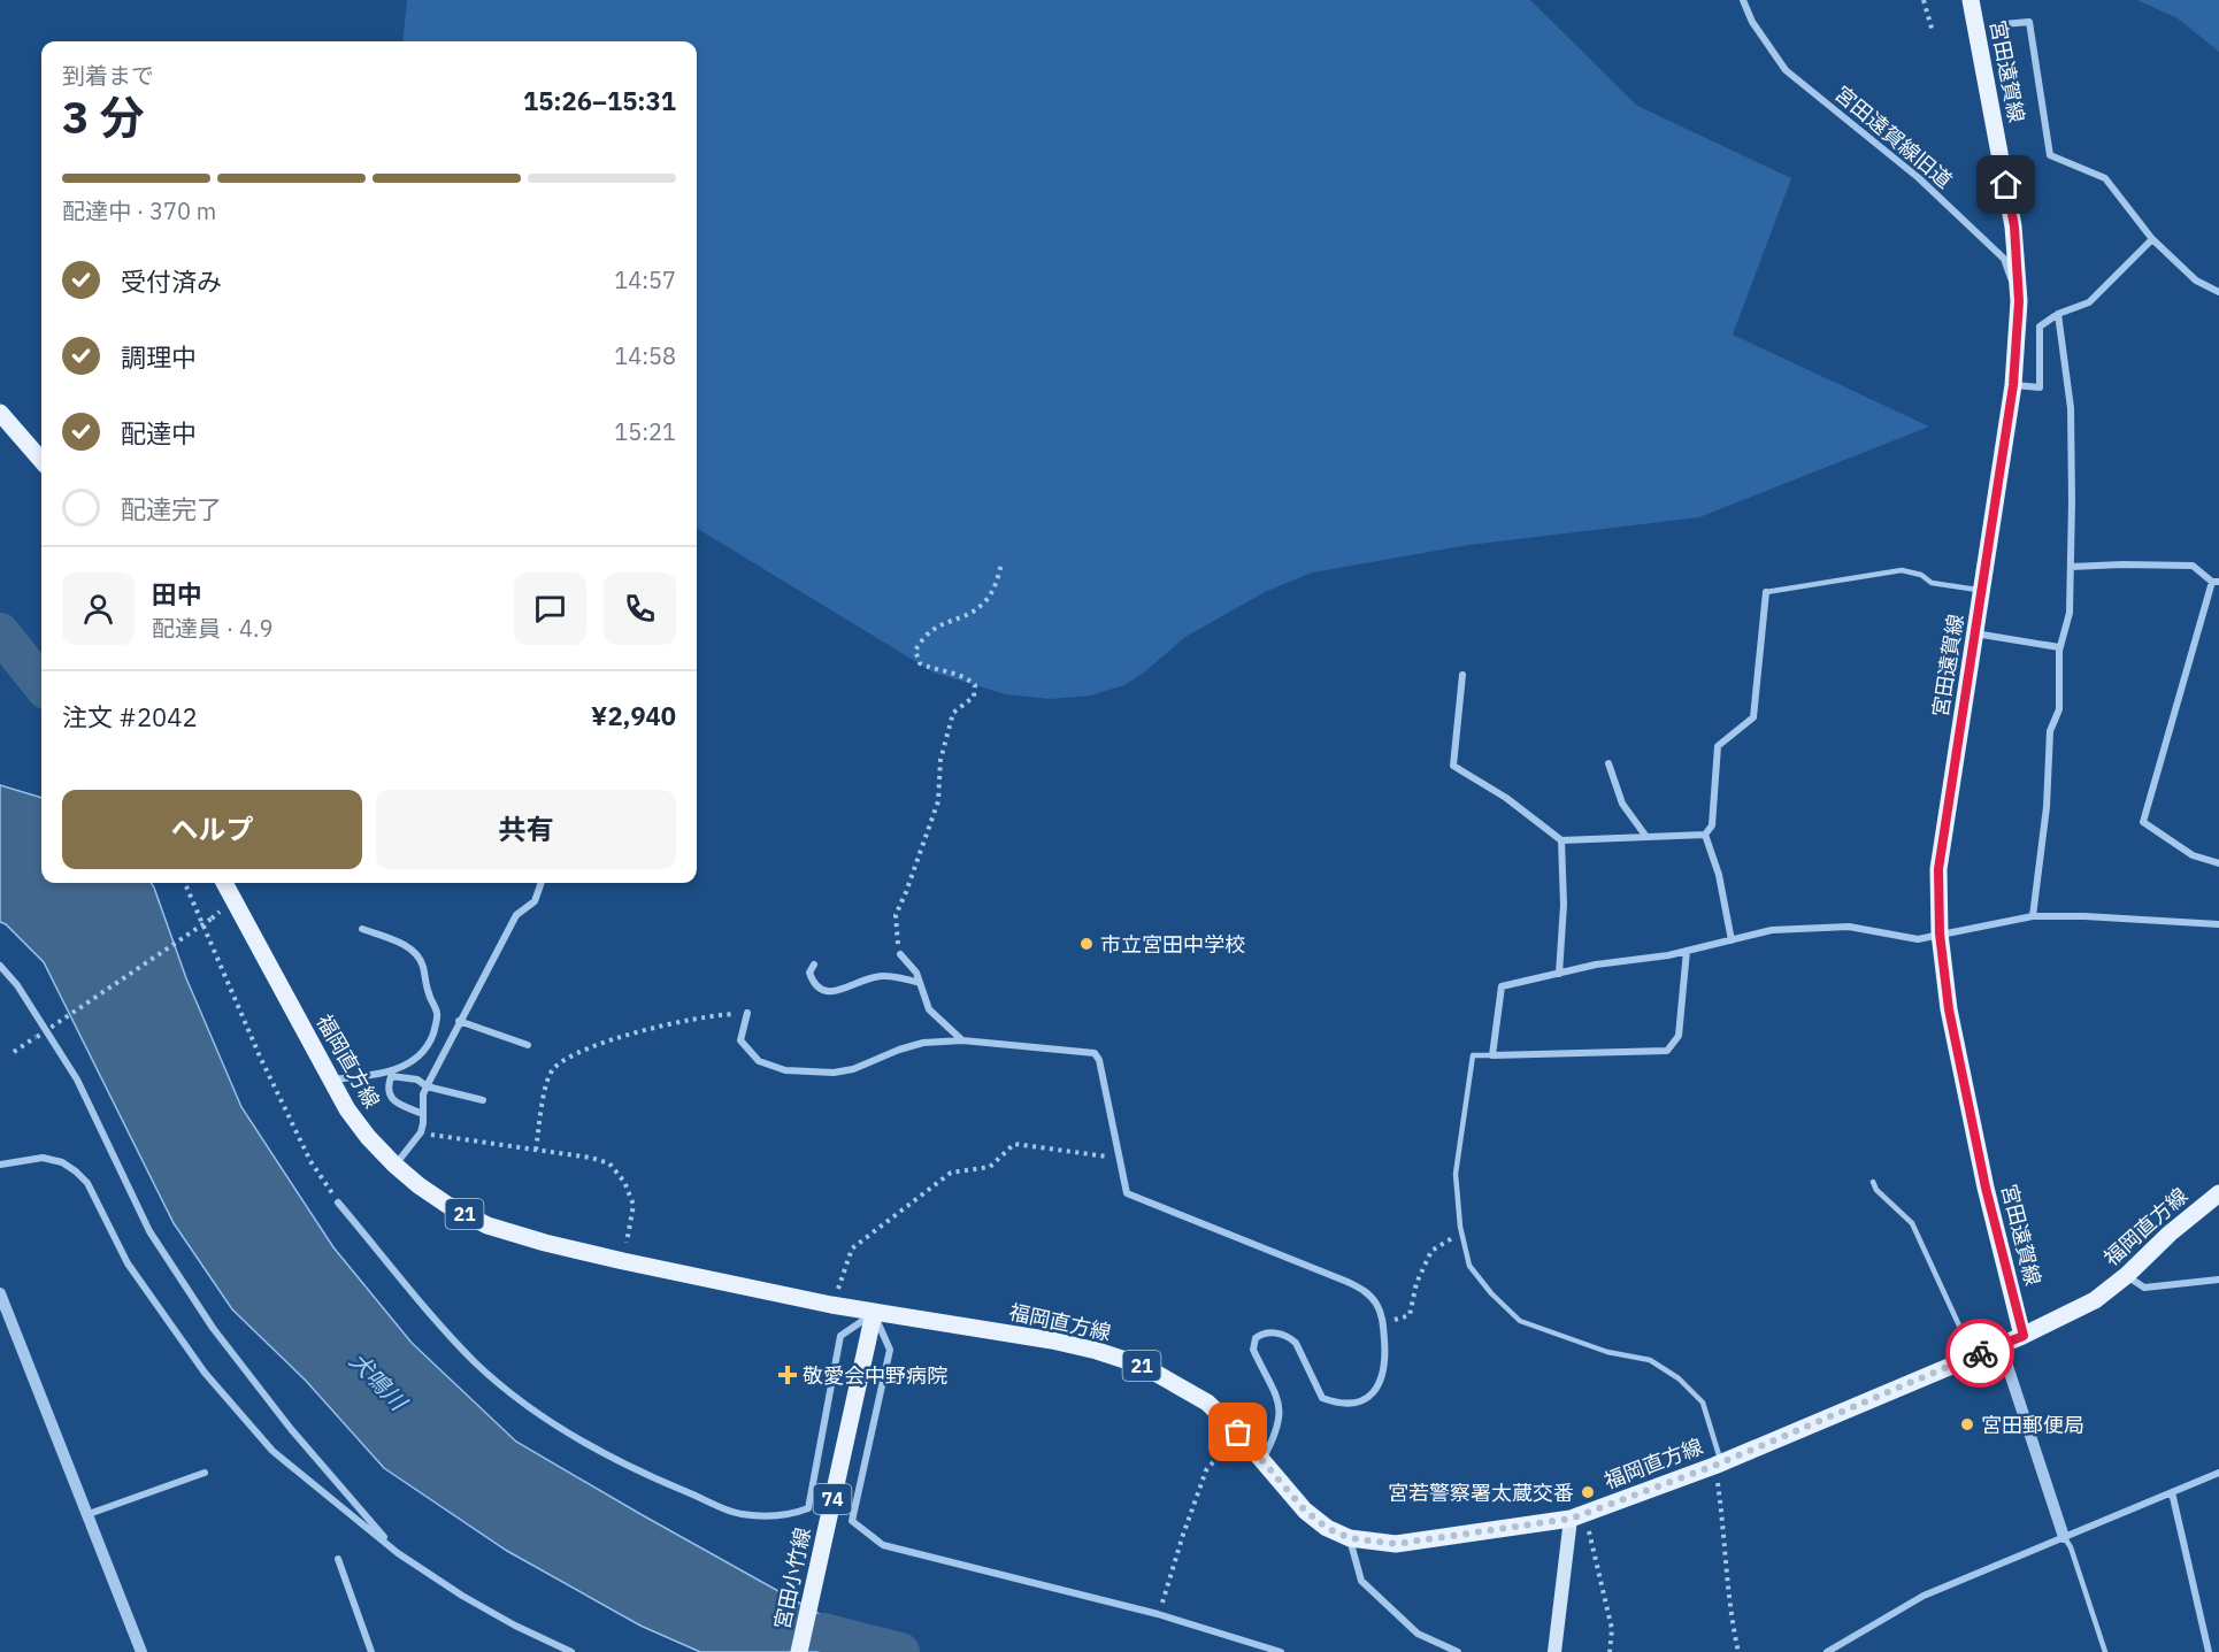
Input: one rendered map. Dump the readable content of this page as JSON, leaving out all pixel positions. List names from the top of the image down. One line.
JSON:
{"streets":{"main road":["宮田遠賀線","福岡直方線","21","74","宮田小竹線"],"street":["宮田遠賀線旧道"]},"crossings":[["宮田遠賀線","宮田遠賀線旧道"],["宮田遠賀線","福岡直方線"],["福岡直方線","宮田小竹線"]],"water":["犬鳴川"],"places":{"other":["市立宮田中学校","宮田郵便局","宮若警察署太蔵交番"],"health":["敬愛会中野病院"]},"page":{"heading":["3 分","到着まで","15:26–15:31"],"panel":["田中","配達員 · 4.9","注文 #2042","¥2,940"],"bar":"配達中 · 370 m","list":[["受付済み","14:57"],["調理中","14:58"],["配達中","15:21"],"配達完了"],"buttons":["ヘルプ","共有"]}}
